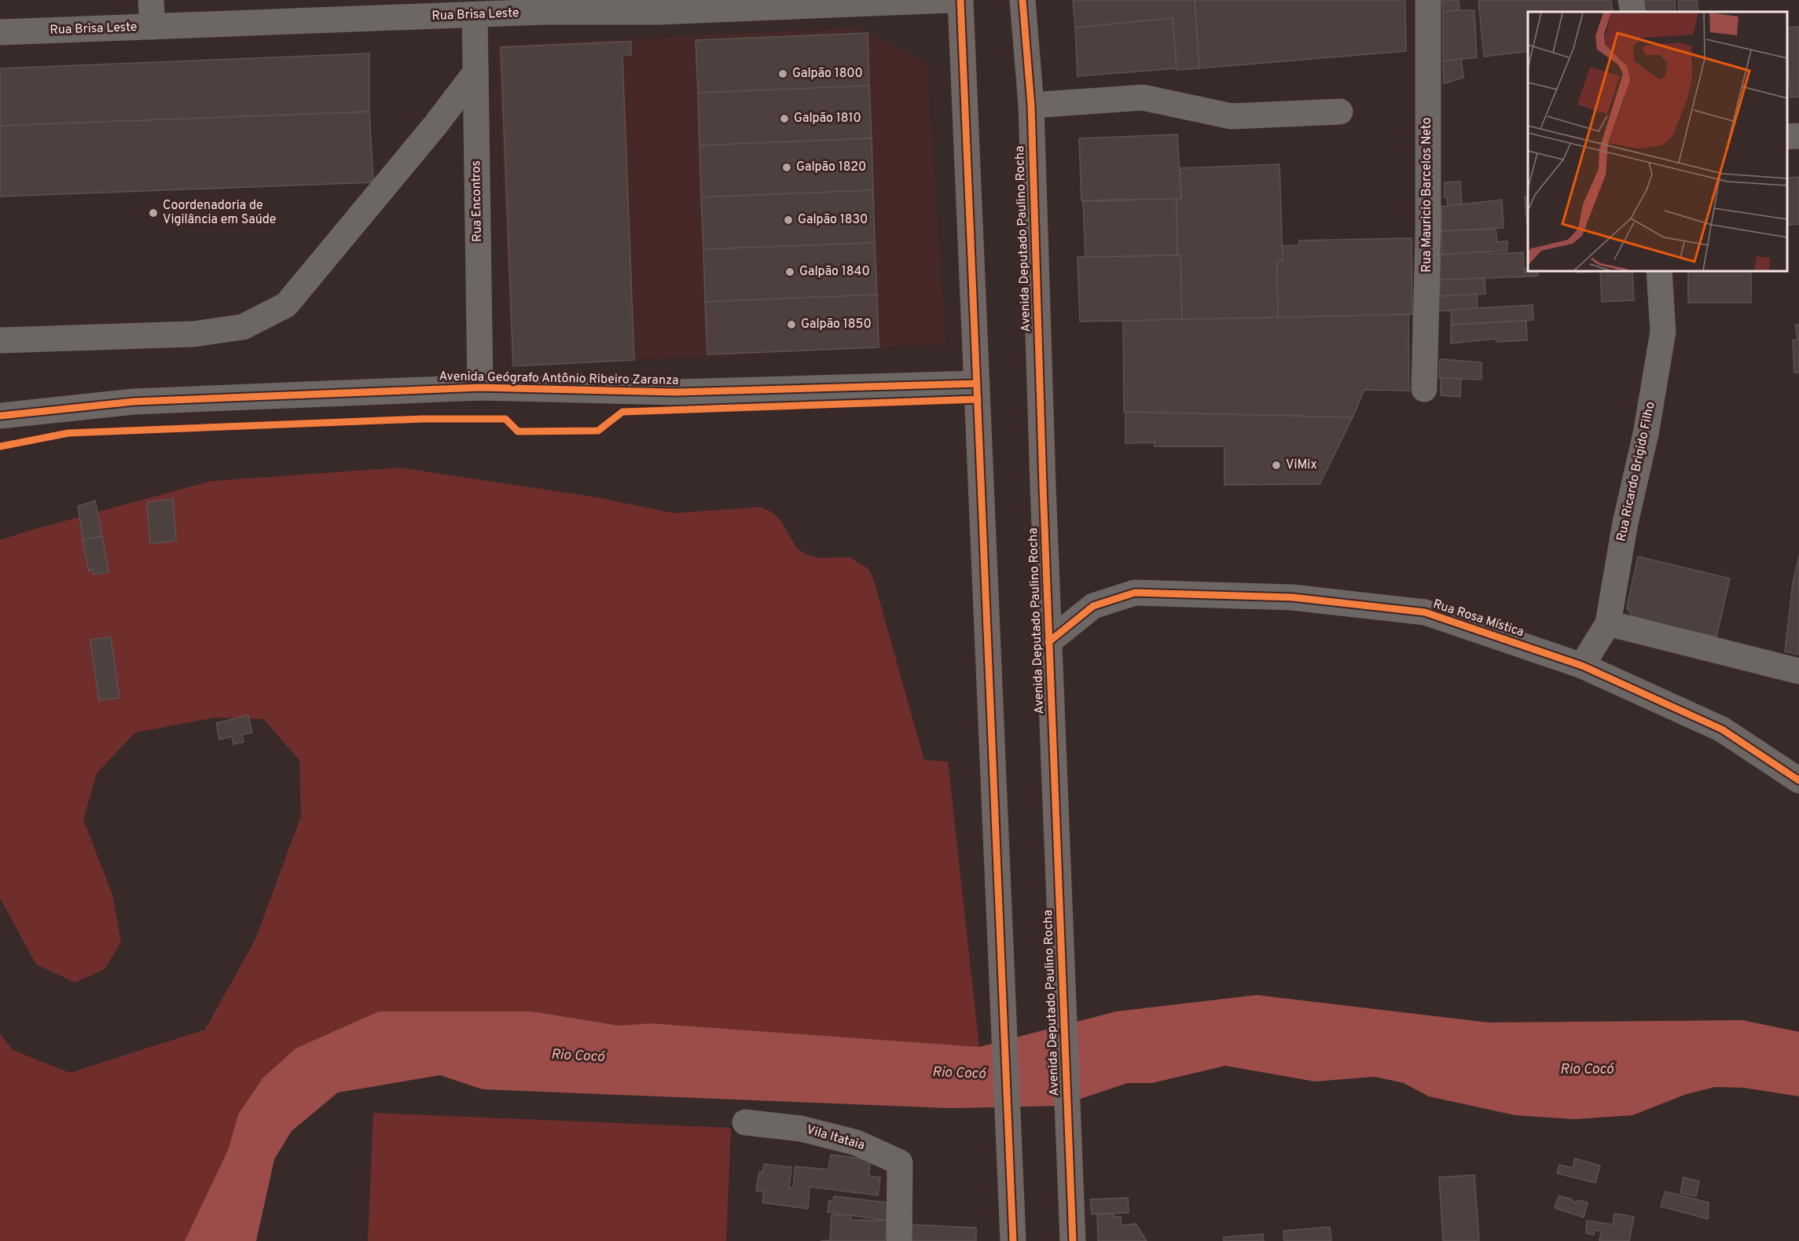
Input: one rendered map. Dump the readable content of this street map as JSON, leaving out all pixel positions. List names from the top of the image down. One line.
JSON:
{"streets":{"main road":["Avenida Deputado Paulino Rocha"],"street":["Rua Brisa Leste","Rua Mauricio Barcelos Neto","Rua Encontros","Avenida Geógrafo Antônio Ribeiro Zaranza","Rua Ricardo Brigido Filho","Rua Rosa Mística","Vila Itataia"]},"crossings":[["Rua Brisa Leste","Rua Encontros"],["Rua Encontros","Avenida Geógrafo Antônio Ribeiro Zaranza"],["Avenida Deputado Paulino Rocha","Rua Rosa Mística"],["Rua Ricardo Brigido Filho","Rua Rosa Mística"]],"water":["Rio Cocó"],"places":["Galpão 1800","Galpão 1810","Galpão 1820","Coordenadoria de Vigilância em Saúde","Galpão 1830","Galpão 1840","Galpão 1850","ViMix"]}
